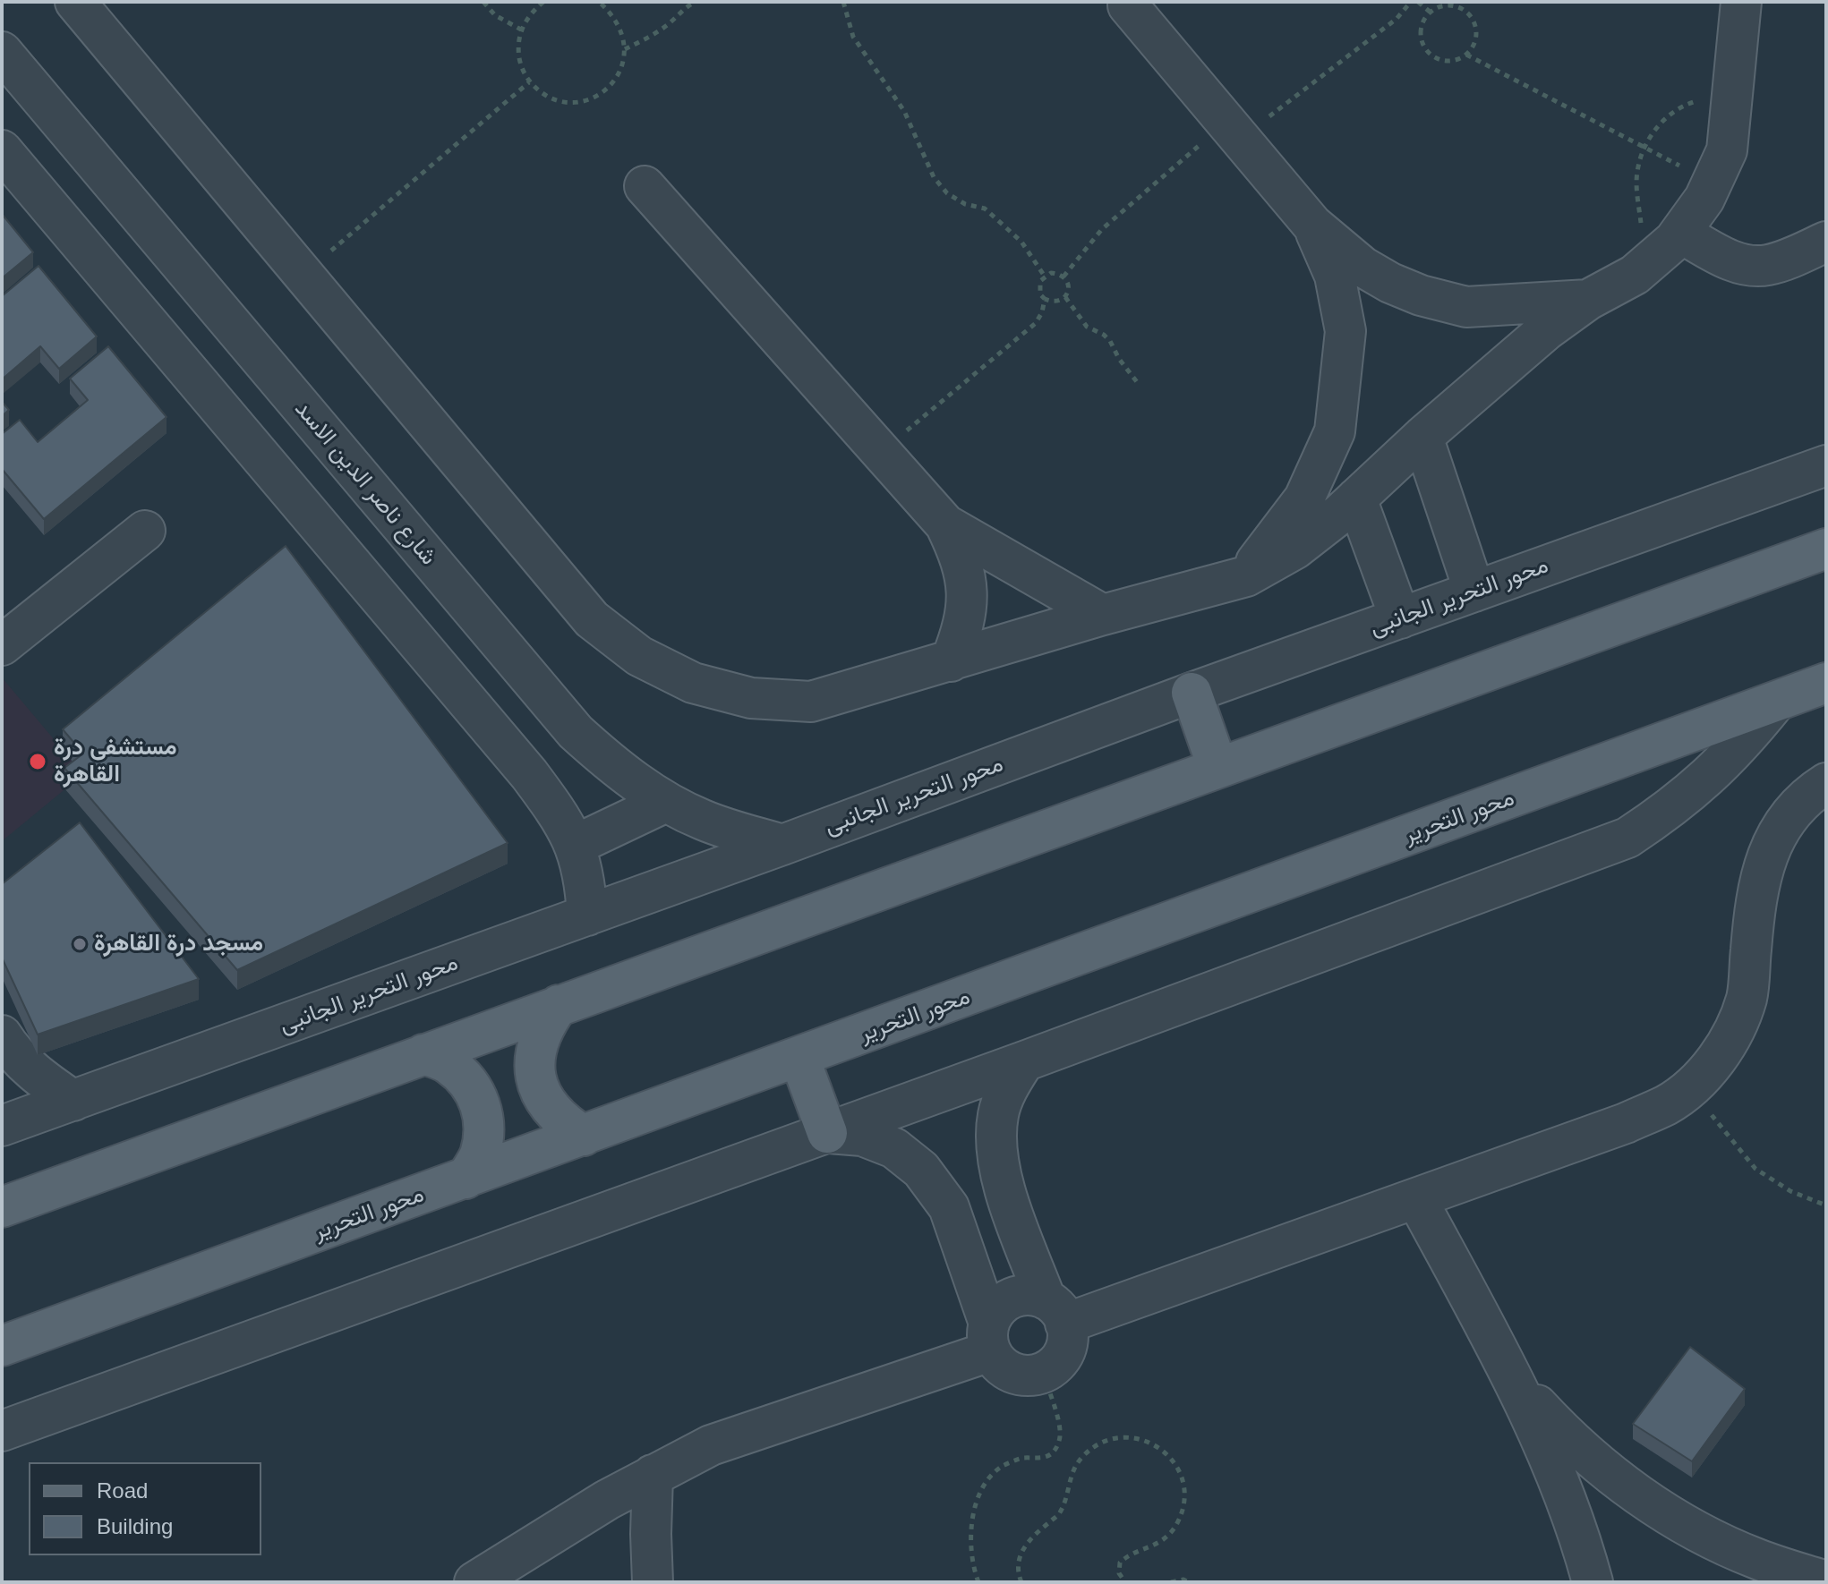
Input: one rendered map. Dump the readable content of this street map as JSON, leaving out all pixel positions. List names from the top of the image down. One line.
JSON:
{"streets":{"main road":["محور التحرير"],"street":["شارع ناصر الدين الاسد","محور التحرير الجانبى"]},"crossings":[["شارع ناصر الدين الاسد","محور التحرير الجانبى"]],"places":["مستشفى درة القاهرة","مسجد درة القاهرة"],"legend":["Road","Building"]}
